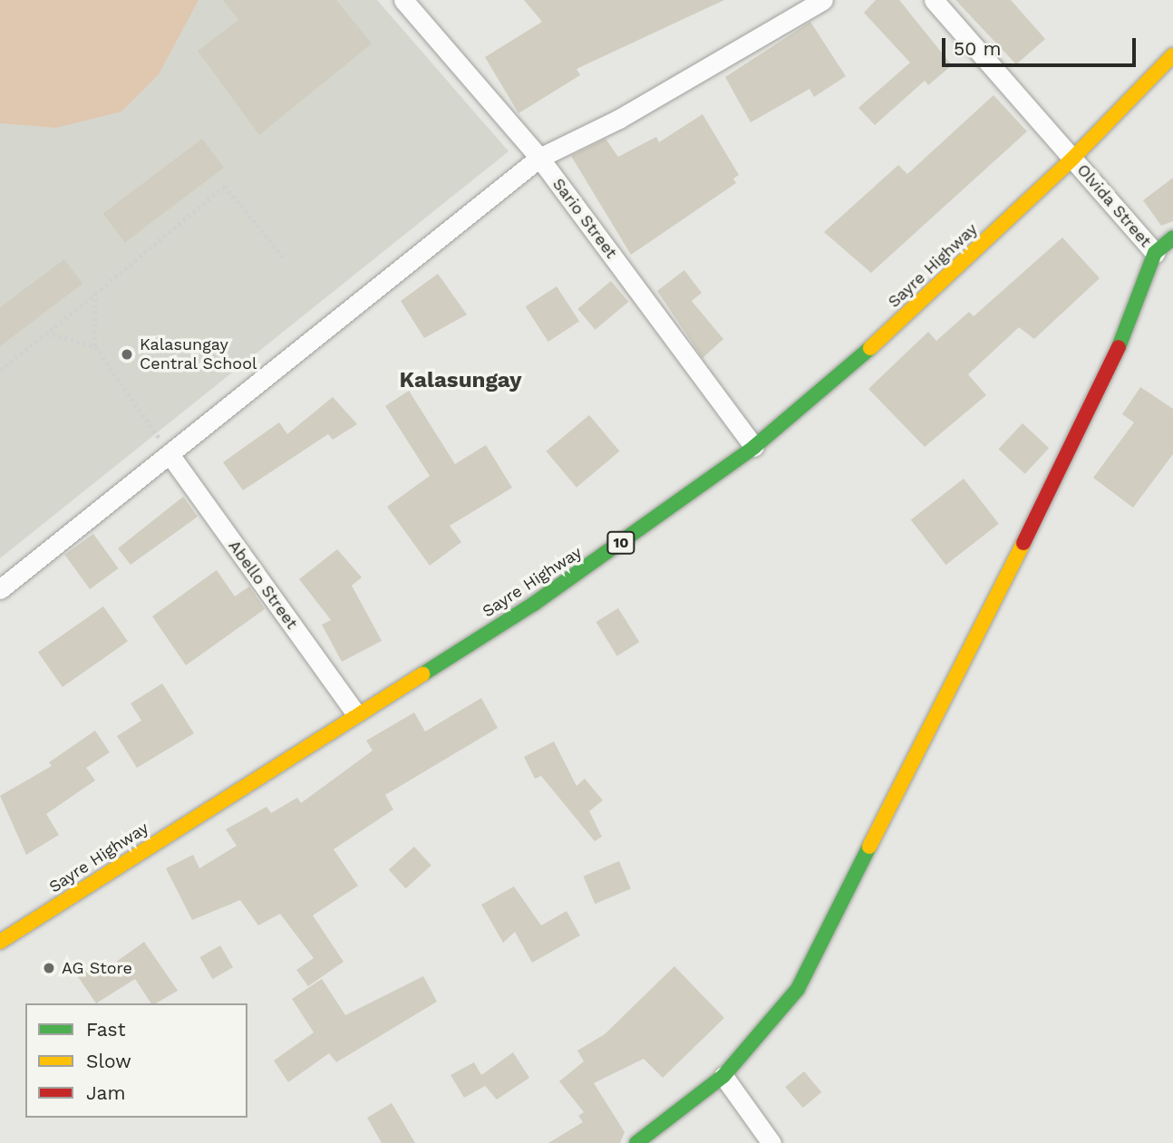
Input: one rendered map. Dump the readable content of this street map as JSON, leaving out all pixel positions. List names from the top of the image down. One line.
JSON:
{"streets":{"main road":["Sayre Highway","10"],"street":["Olvida Street","Sario Street","Abello Street"]},"crossings":[["Olvida Street","Sayre Highway"],["Sario Street","Sayre Highway"],["Sayre Highway","Abello Street"]],"districts":["Kalasungay"],"places":["Kalasungay Central School","AG Store"],"legend":["Fast","Slow","Jam"],"scale_bar":"50 m"}
